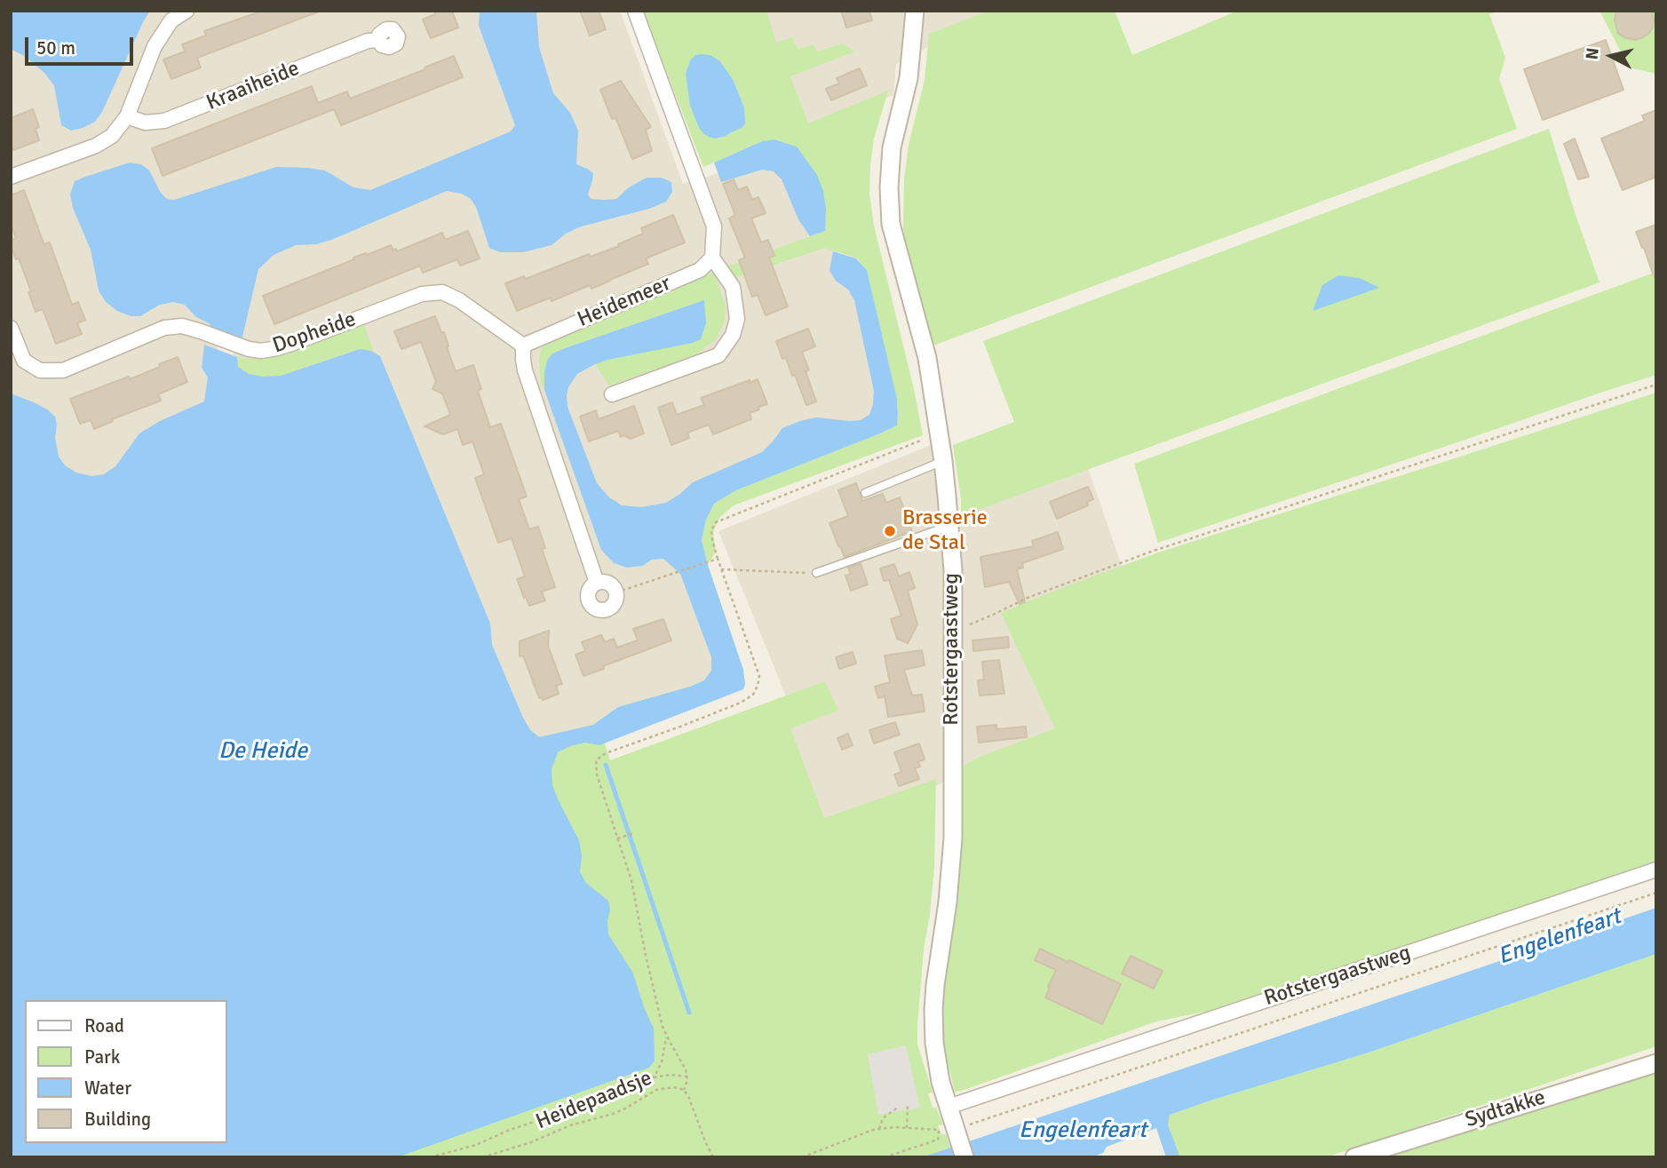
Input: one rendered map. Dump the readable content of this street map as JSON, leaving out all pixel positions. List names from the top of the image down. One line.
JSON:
{"streets":{"street":["Kraaiheide","Heidemeer","Dopheide","Rotstergaastweg","Sydtakke"],"path":["Heidepaadsje"]},"crossings":[["Heidemeer","Dopheide"]],"water":["De Heide","Engelenfeart"],"places":["Brasserie de Stal"],"legend":["Road","Park","Water","Building"],"scale_bar":"50 m","north":"left"}
